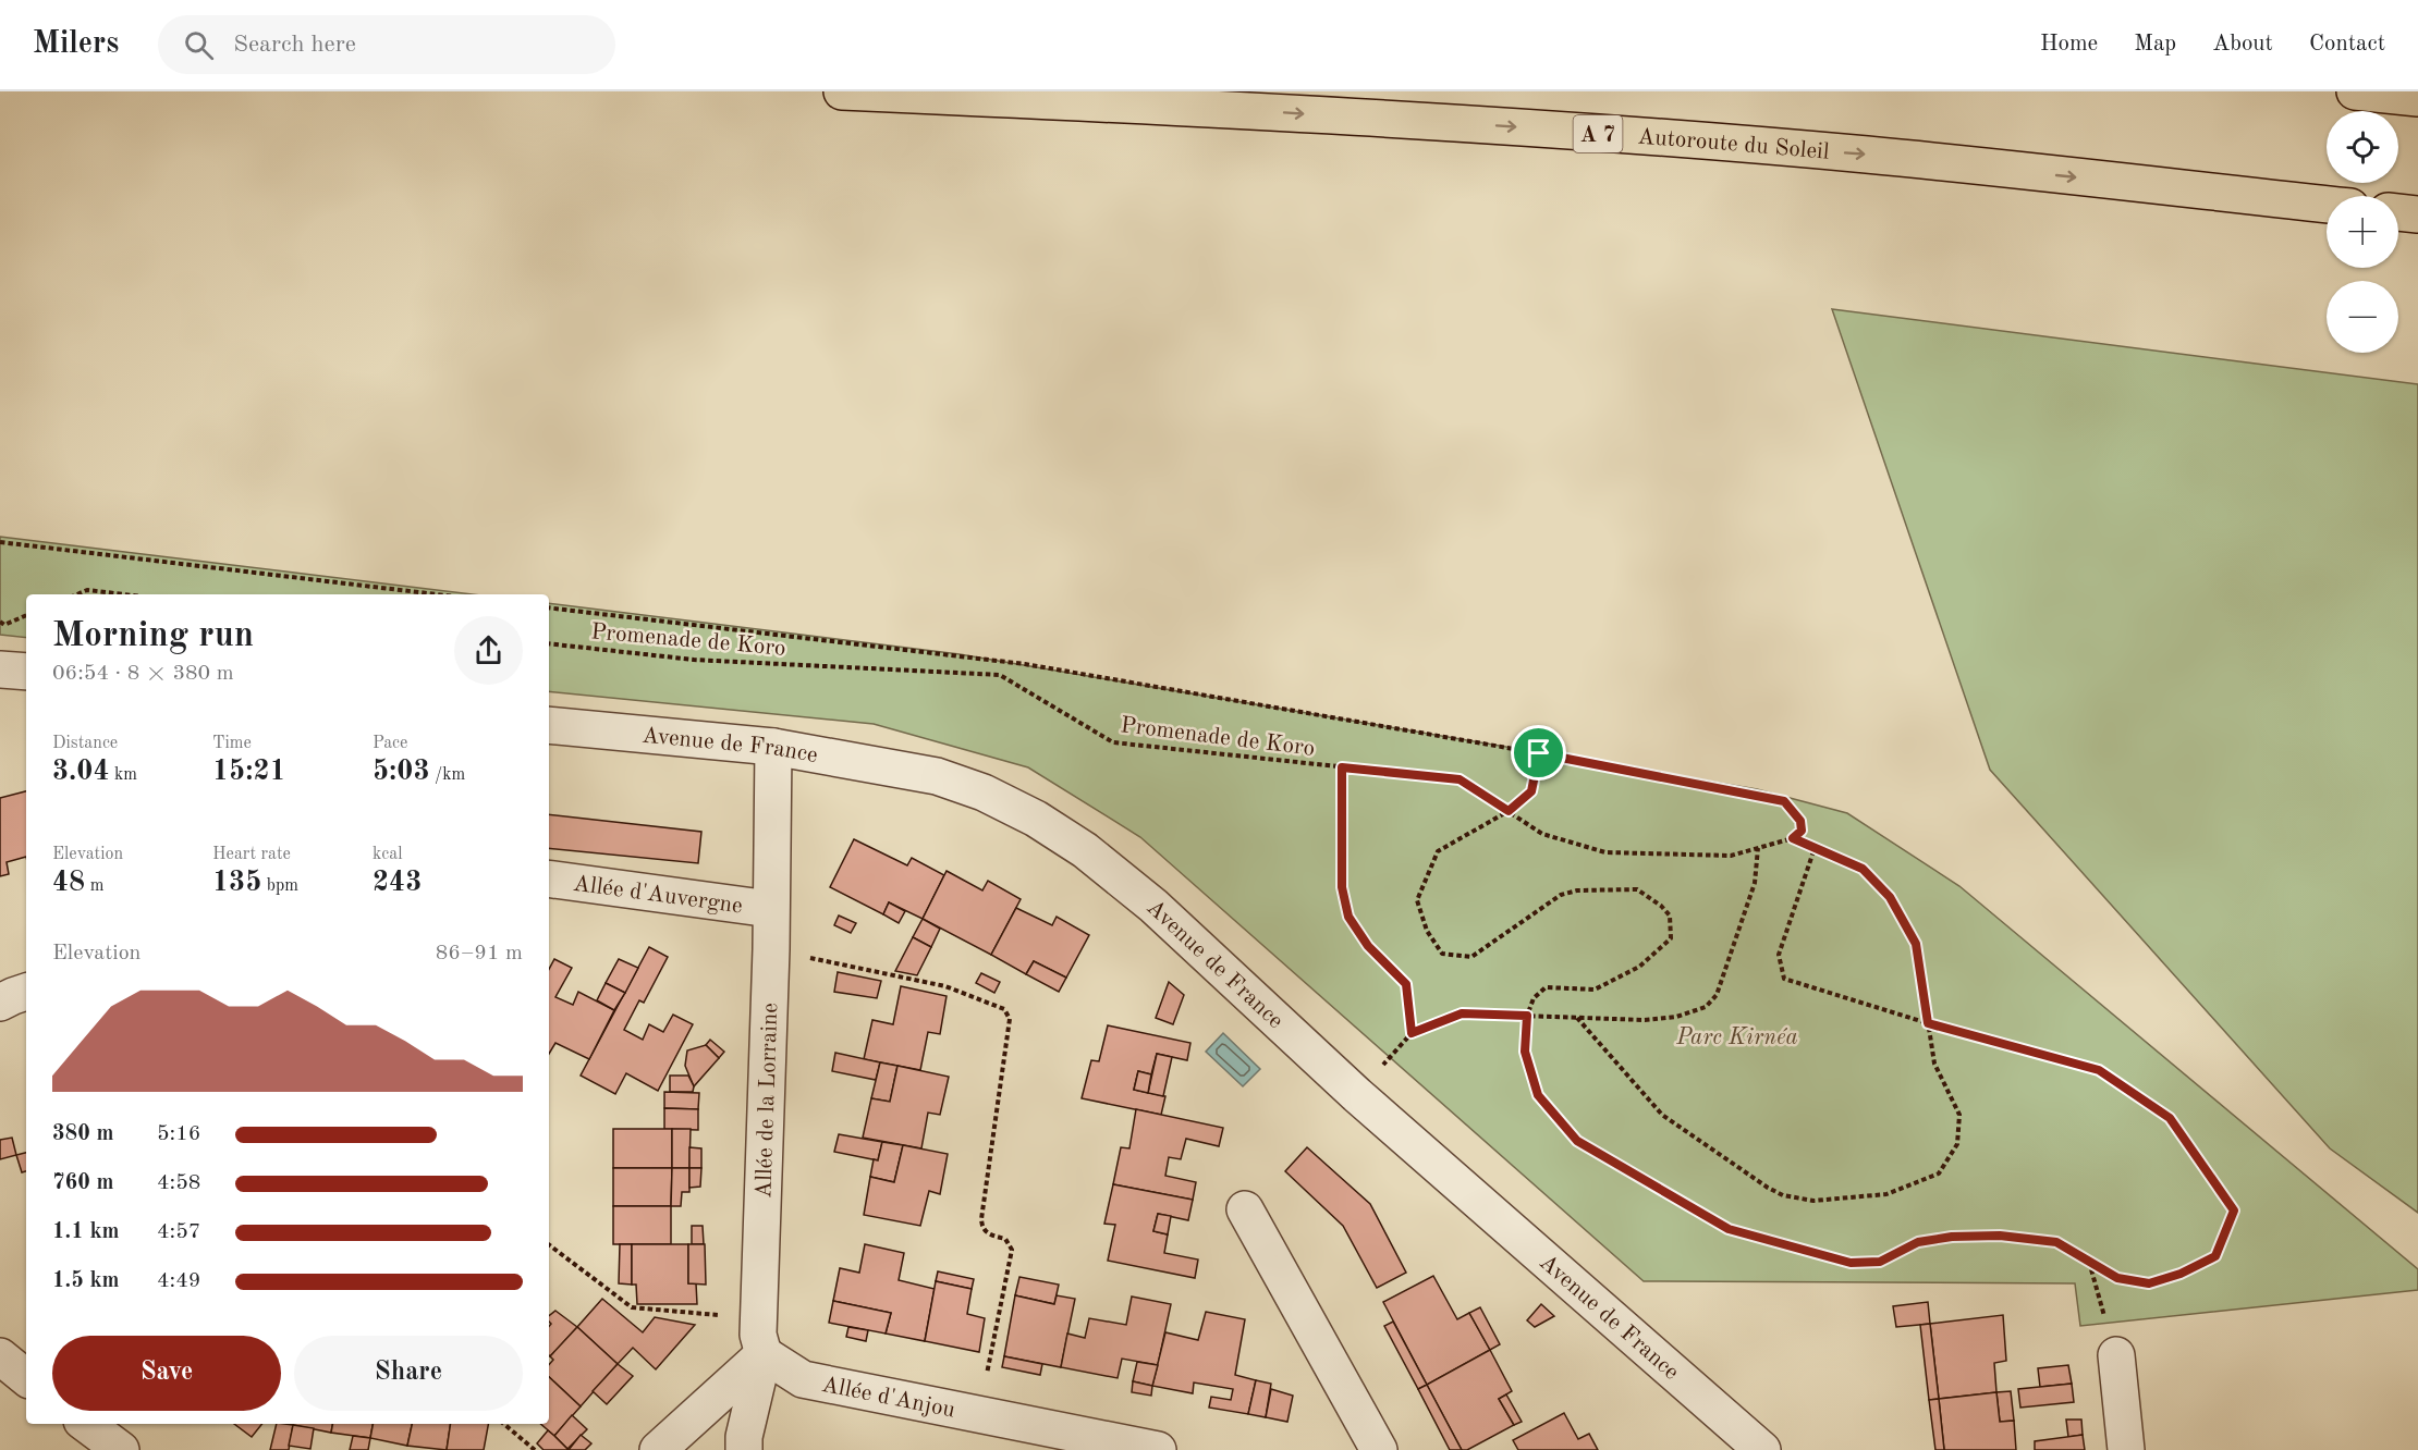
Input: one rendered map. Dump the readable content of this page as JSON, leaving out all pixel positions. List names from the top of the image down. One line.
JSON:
{"streets":{"highway":["A 7","Autoroute du Soleil"],"street":["Avenue de France","Allée d'Auvergne","Allée de la Lorraine","Allée d'Anjou"],"path":["Promenade de Koro"]},"crossings":[["Avenue de France","Allée de la Lorraine"],["Allée d'Auvergne","Allée de la Lorraine"],["Allée de la Lorraine","Allée d'Anjou"]],"one_way":["Autoroute du Soleil"],"parks":["Parc Kirnéa"],"page":{"header":"Milers","search":"Search here","nav":["Home","Map","About","Contact"],"map_buttons":["+","−"],"heading":["Morning run","06:54 · 8 × 380 m"],"stats":[["Distance","3.04 km"],["Time","15:21"],["Pace","5:03 /km"],["Elevation","48 m"],["Heart rate","135 bpm"],["kcal","243"]],"chart":["Elevation","86–91 m"],"list":[{"name":"380 m","note":"5:16"},{"name":"760 m","note":"4:58"},{"name":"1.1 km","note":"4:57"},{"name":"1.5 km","note":"4:49"}],"buttons":["Save","Share"]}}
